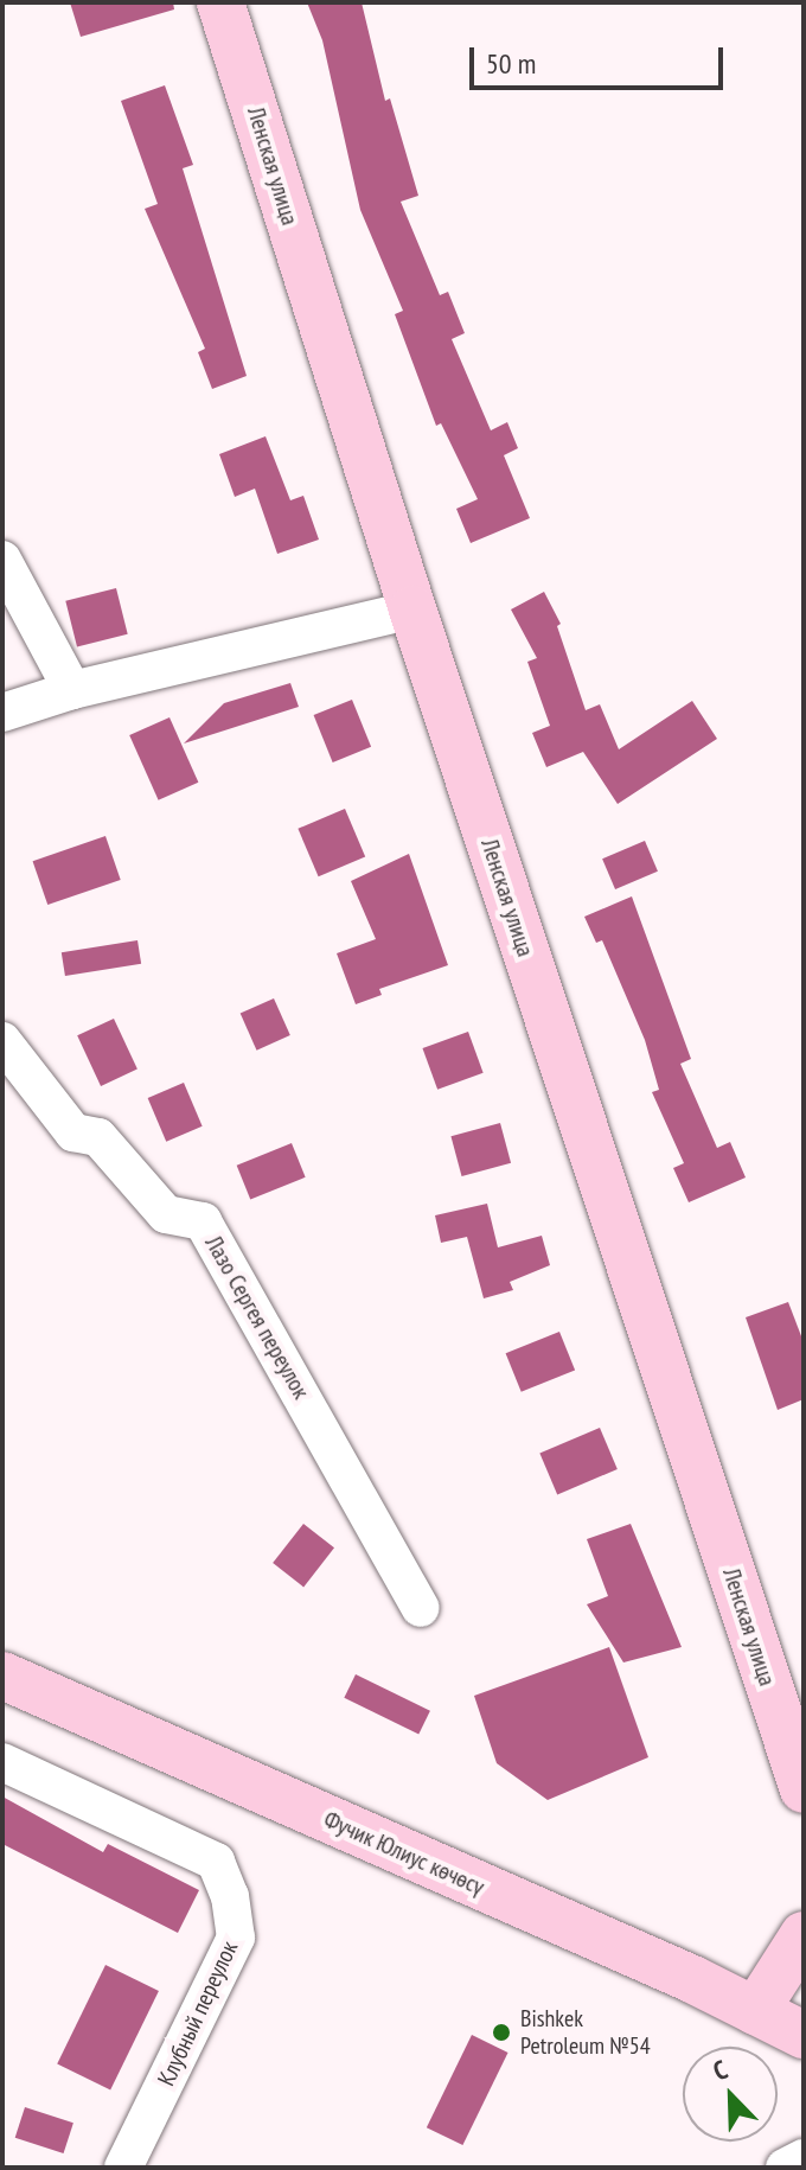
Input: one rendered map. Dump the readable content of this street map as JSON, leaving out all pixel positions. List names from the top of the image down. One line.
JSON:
{"streets":{"main road":["Ленская улица","Фучик Юлиус көчөсү"],"street":["Лазо Сергея переулок","Клубный переулок"]},"places":["Bishkek Petroleum №54"],"scale_bar":"50 m","north":"top left"}
